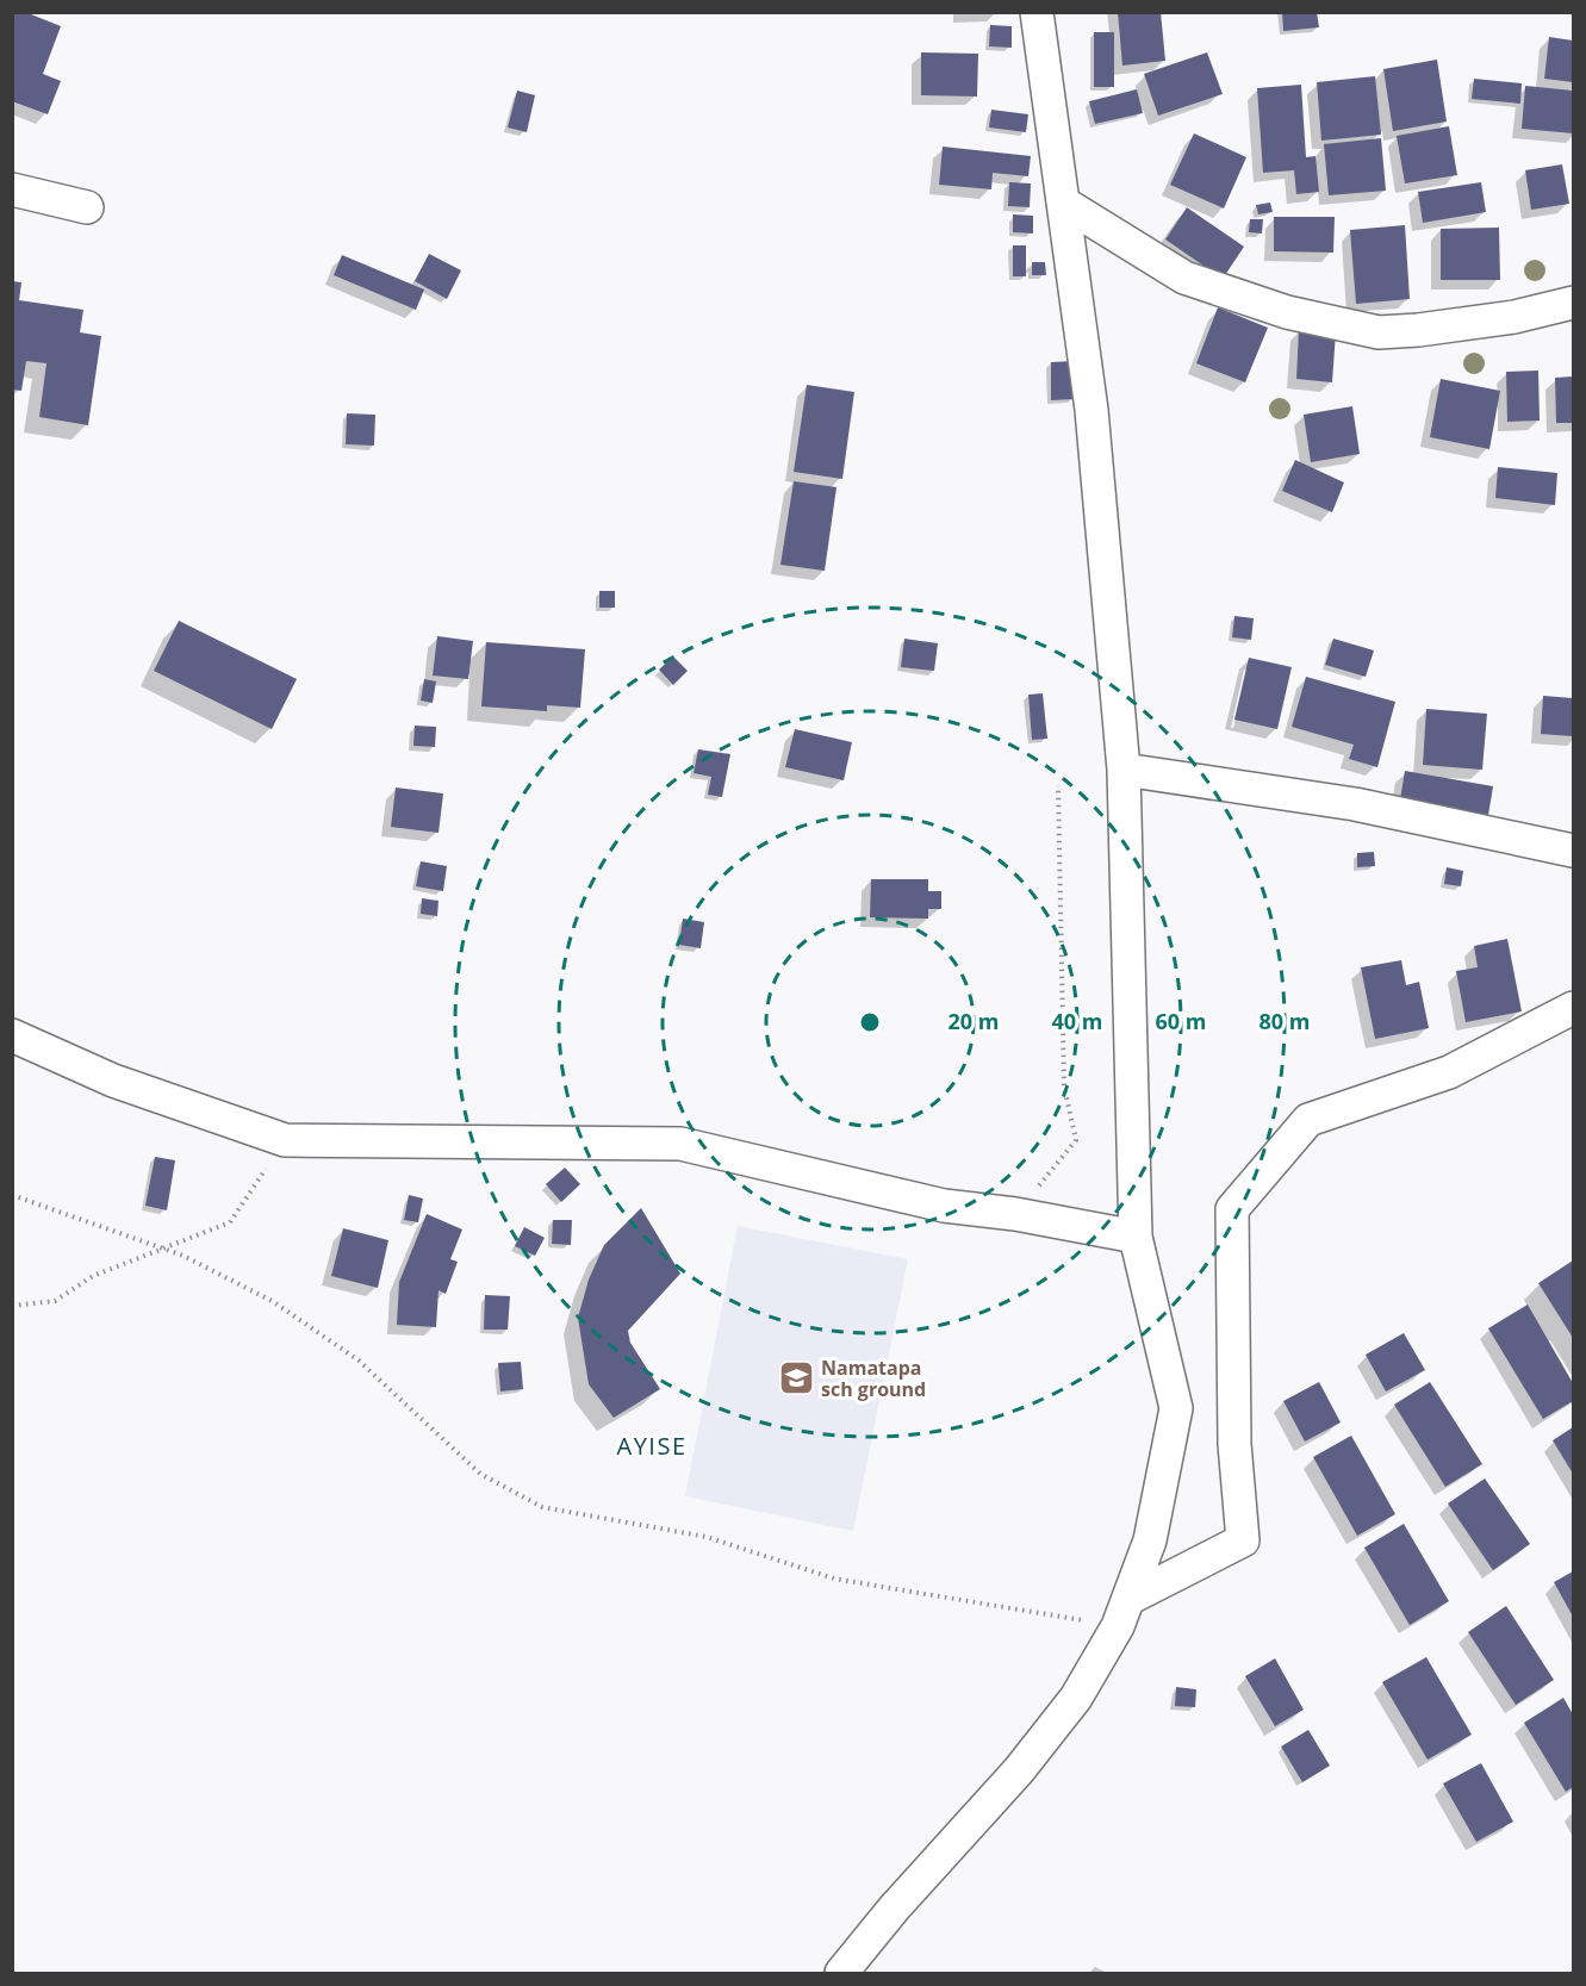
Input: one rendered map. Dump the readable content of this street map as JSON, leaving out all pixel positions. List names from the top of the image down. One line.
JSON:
{"districts":["AYISE"],"places":{"school or university":["Namatapa sch ground"]},"rings":["20 m","40 m","60 m","80 m"]}
